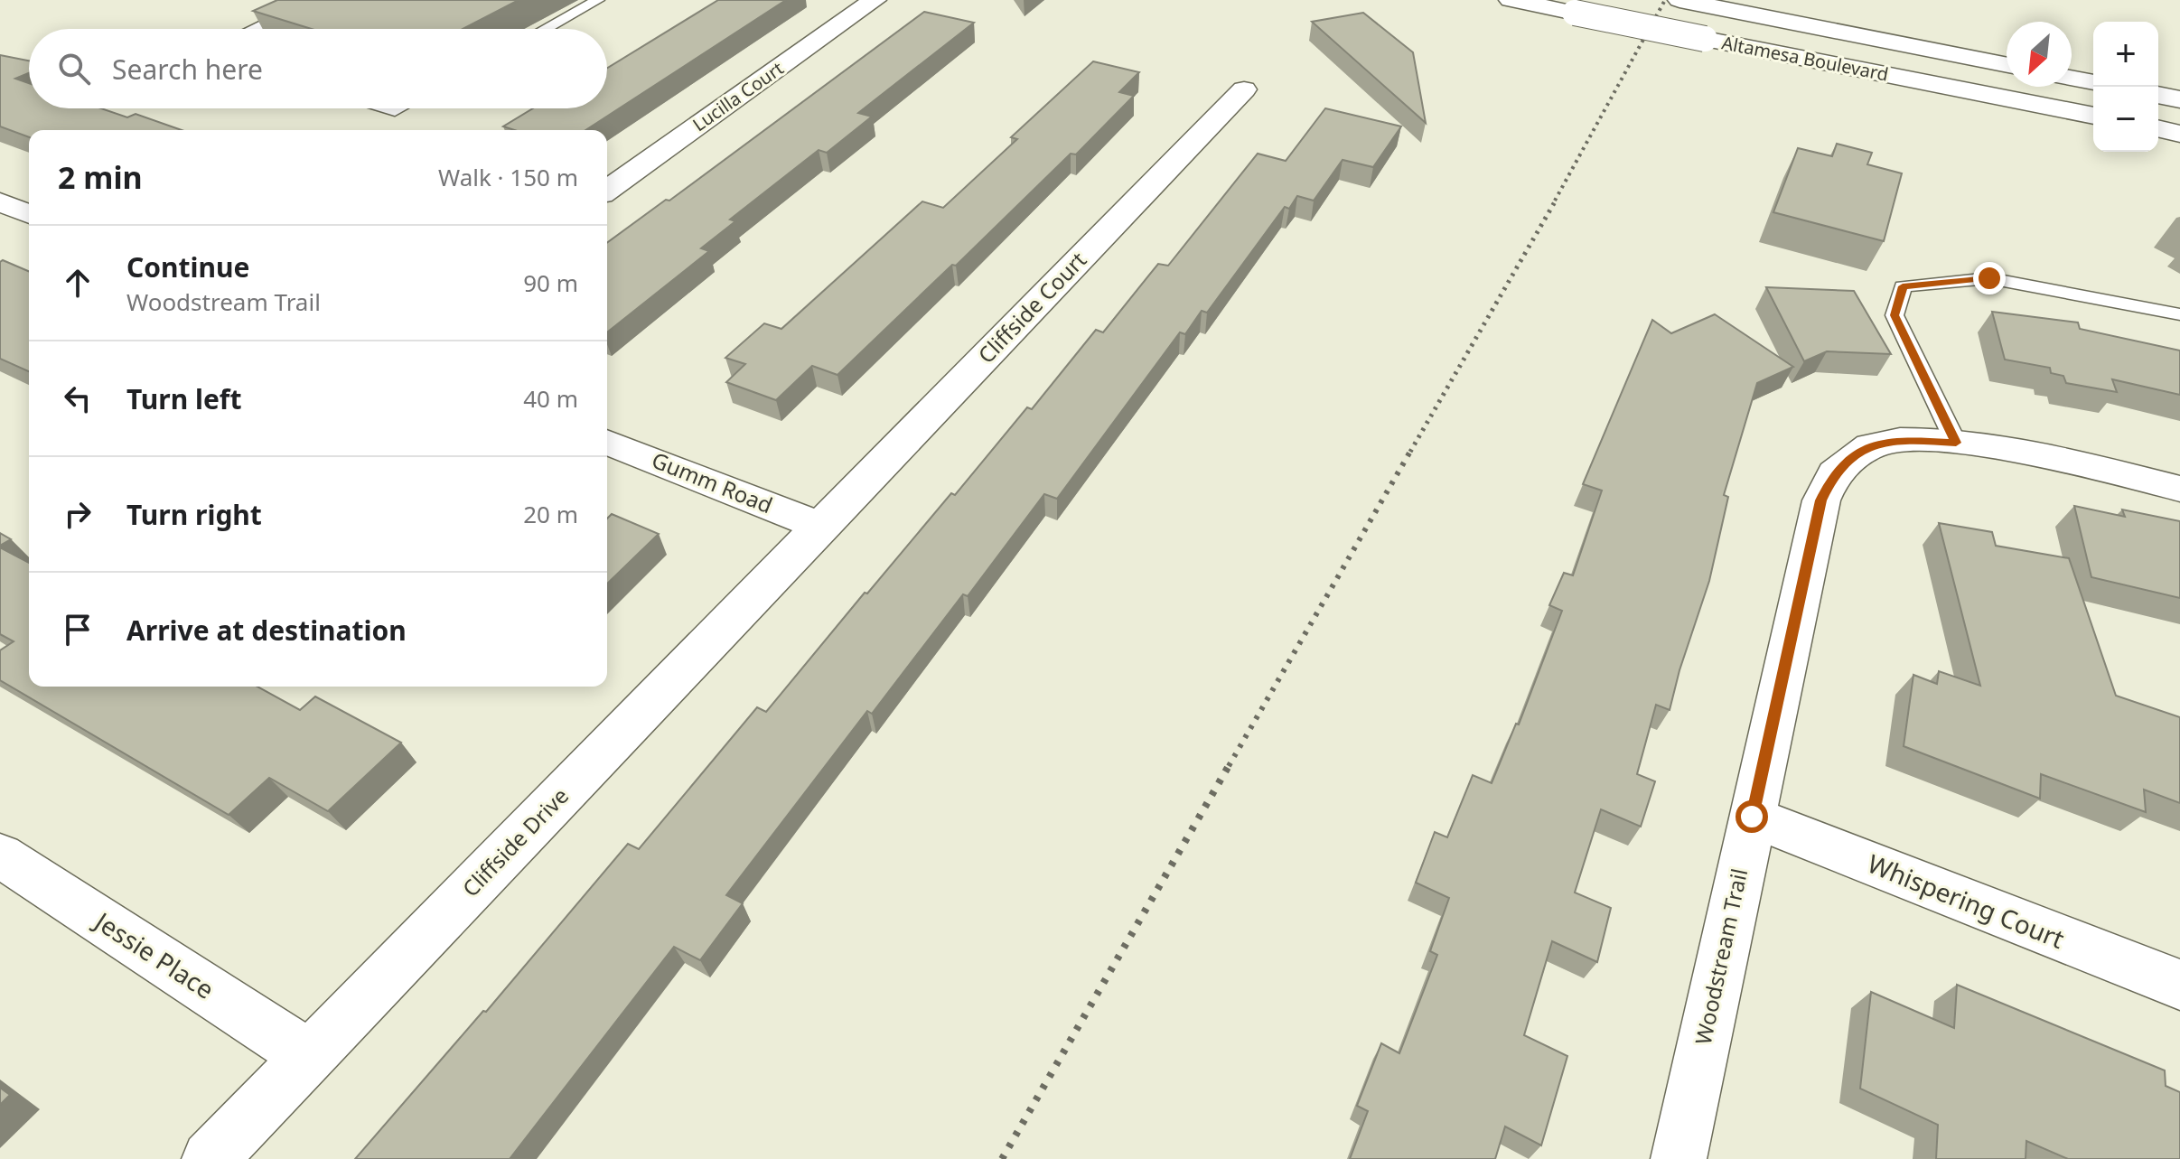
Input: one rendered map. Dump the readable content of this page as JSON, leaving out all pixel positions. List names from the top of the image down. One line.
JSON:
{"streets":{"street":["Altamesa Boulevard","Lucilla Court","Cliffside Court","Gumm Road","Cliffside Drive","Whispering Court","Jessie Place","Woodstream Trail"]},"crossings":[["Cliffside Court","Gumm Road"],["Cliffside Court","Cliffside Drive"],["Gumm Road","Cliffside Drive"],["Cliffside Drive","Jessie Place"],["Whispering Court","Woodstream Trail"]],"north":"bottom left","page":{"map_buttons":["+","−"],"search":"Search here","heading":["2 min","Walk · 150 m"],"list":[["Continue","Woodstream Trail","90 m"],["Turn left","40 m"],["Turn right","20 m"],"Arrive at destination"]}}
